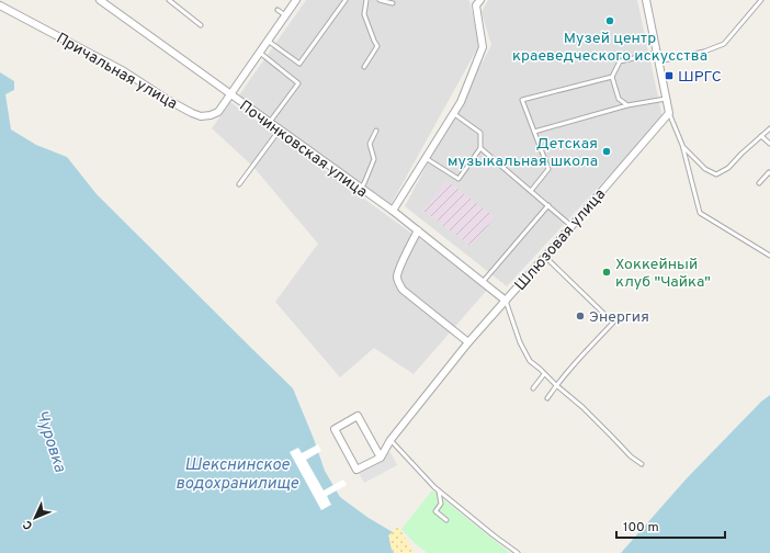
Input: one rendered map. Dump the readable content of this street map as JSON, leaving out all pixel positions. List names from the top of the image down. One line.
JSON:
{"streets":{"street":["Причальная улица","Починковская улица","Шлюзовая улица"]},"crossings":[["Причальная улица","Починковская улица"],["Починковская улица","Шлюзовая улица"]],"water":["Чуровка","Шекснинское водохранилище"],"places":{"other":["Музей центр краеведческого искусства","Детская музыкальная школа","Хоккейный клуб \"Чайка\"","Энергия"],"transit":["ШРГС"]},"scale_bar":"100 m","north":"bottom left"}
